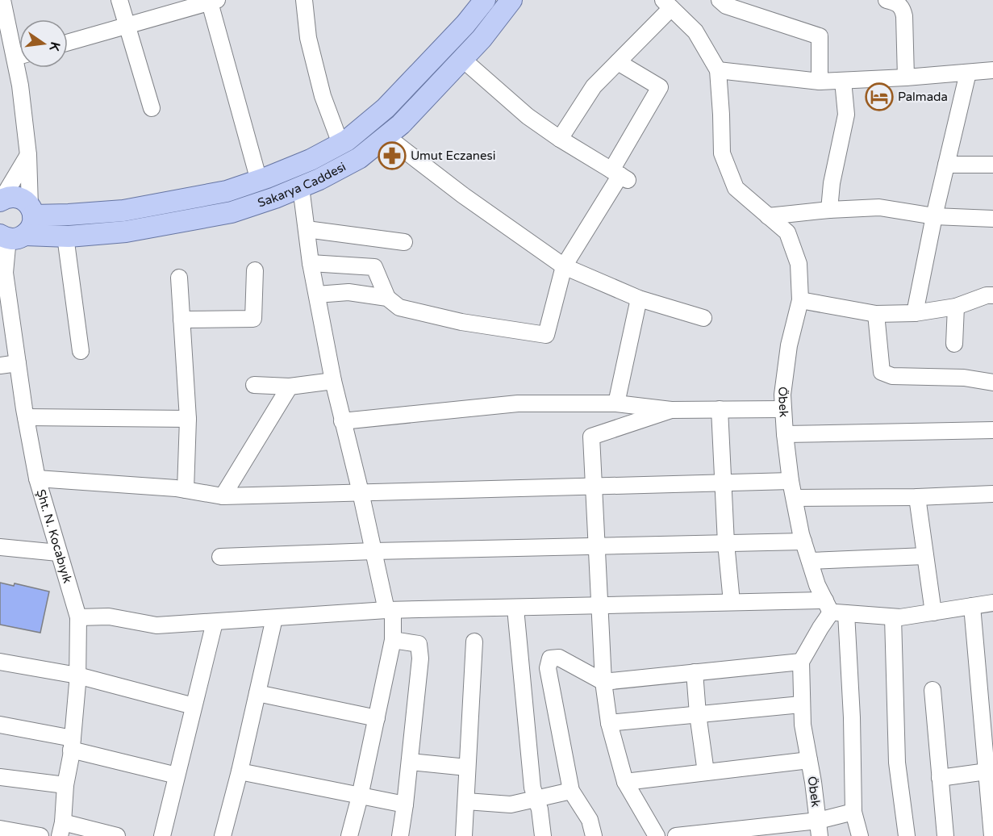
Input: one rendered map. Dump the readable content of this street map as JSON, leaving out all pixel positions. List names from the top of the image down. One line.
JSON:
{"streets":{"main road":["Sakarya Caddesi"],"street":["Öbek","Şht. N. Kocabıyık"]},"crossings":[["Sakarya Caddesi","Şht. N. Kocabıyık"]],"places":{"hotel":["Palmada"],"pharmacy":["Umut Eczanesi"]},"north":"right"}
